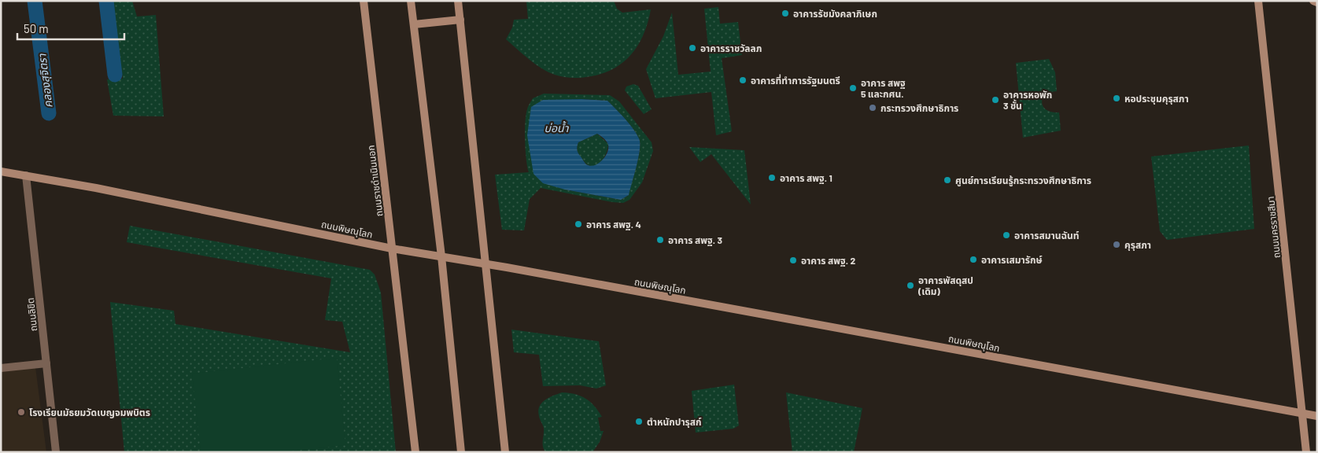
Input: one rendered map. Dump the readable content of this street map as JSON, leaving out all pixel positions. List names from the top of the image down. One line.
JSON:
{"streets":{"main road":["ถนนราชดำเนินนอก","ถนนนครราชสีมา","ถนนพิษณุโลก"],"street":["ถนนลิขิต"]},"crossings":[["ถนนราชดำเนินนอก","ถนนพิษณุโลก"],["ถนนนครราชสีมา","ถนนพิษณุโลก"],["ถนนพิษณุโลก","ถนนลิขิต"]],"water":["คลองสุจิตรา","บ่อน้ำ"],"places":["อาคารรัชมังคลาภิเษก","อาคารราชวัลลภ","อาคารที่ทำการรัฐมนตรี","อาคาร สพฐ 5 และกศน.","หอประชุมคุรุสภา","อาคารหอพัก 3 ชั้น","กระทรวงศึกษาธิการ","อาคาร สพฐ. 1","ศูนย์การเรียนรู้กระทรวงศึกษาธิการ","อาคาร สพฐ. 4","อาคารสมานฉันท์","อาคาร สพฐ. 3","คุรุสภา","อาคารเสมารักษ์","อาคาร สพฐ. 2","อาคารพัสดุสป (เดิม)","โรงเรียนมัธยมวัดเบญจมพบิตร","ตำหนักปารุสก์"],"scale_bar":"50 m"}
